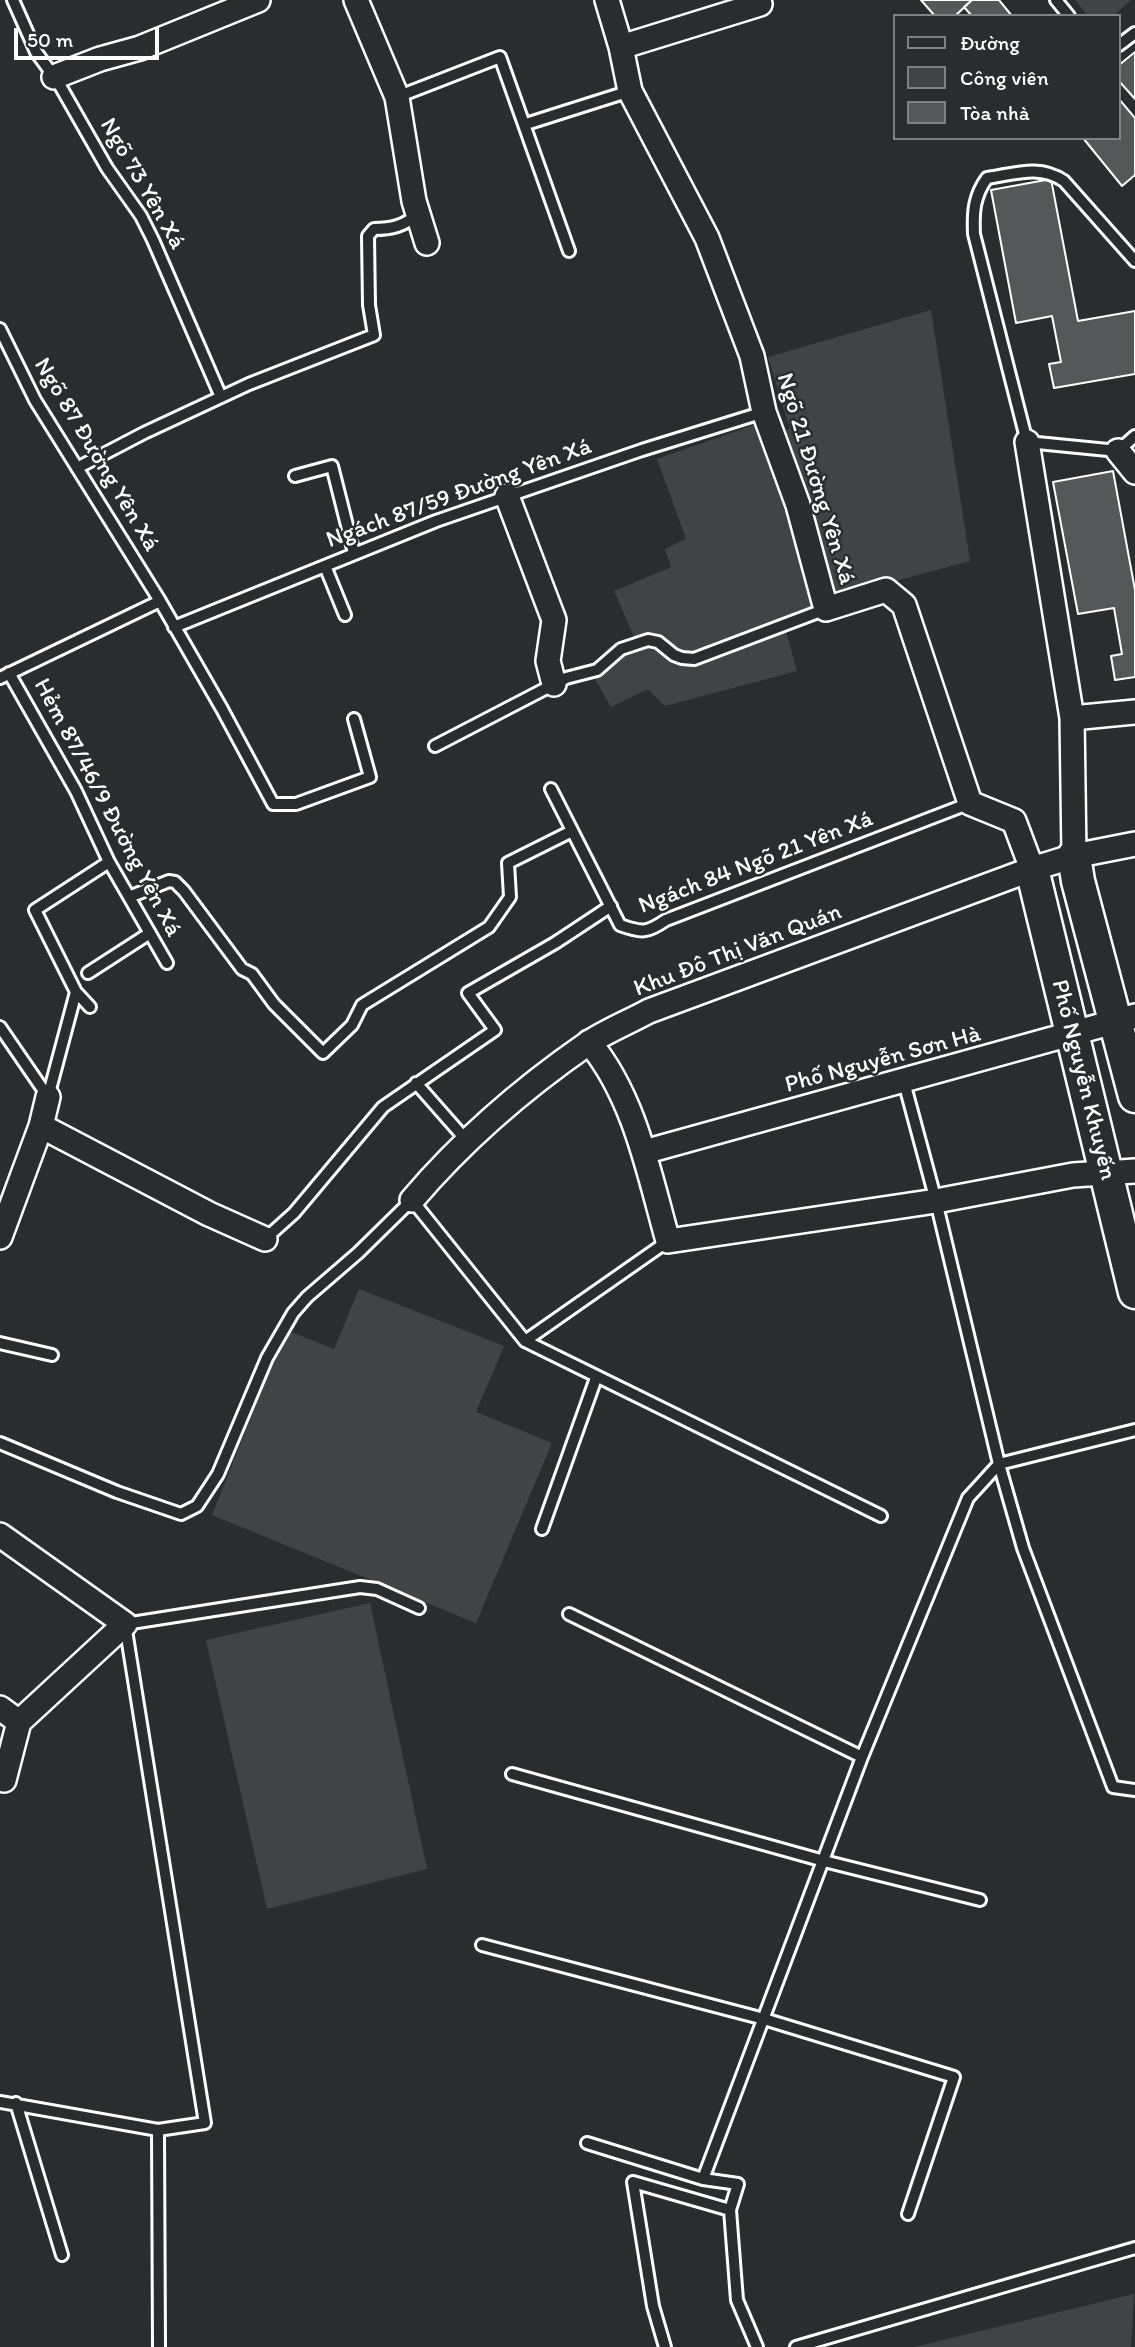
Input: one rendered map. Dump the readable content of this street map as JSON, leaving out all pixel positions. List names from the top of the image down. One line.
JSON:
{"streets":{"street":["Ngõ 21 Đường Yên Xá","Khu Đô Thị Văn Quán","Phố Nguyễn Sơn Hà","Phố Nguyễn Khuyến"],"lane":["Ngõ 73 Yên Xá","Ngõ 87 Đường Yên Xá","Ngách 87/59 Đường Yên Xá","Hẻm 87/46/9 Đường Yên Xá","Ngách 84 Ngõ 21 Yên Xá"]},"crossings":[["Ngõ 87 Đường Yên Xá","Ngách 87/59 Đường Yên Xá"],["Ngõ 21 Đường Yên Xá","Ngách 87/59 Đường Yên Xá"],["Ngõ 21 Đường Yên Xá","Ngách 84 Ngõ 21 Yên Xá"],["Khu Đô Thị Văn Quán","Phố Nguyễn Khuyến"],["Phố Nguyễn Sơn Hà","Phố Nguyễn Khuyến"]],"legend":["Đường","Công viên","Tòa nhà"],"scale_bar":"50 m"}
